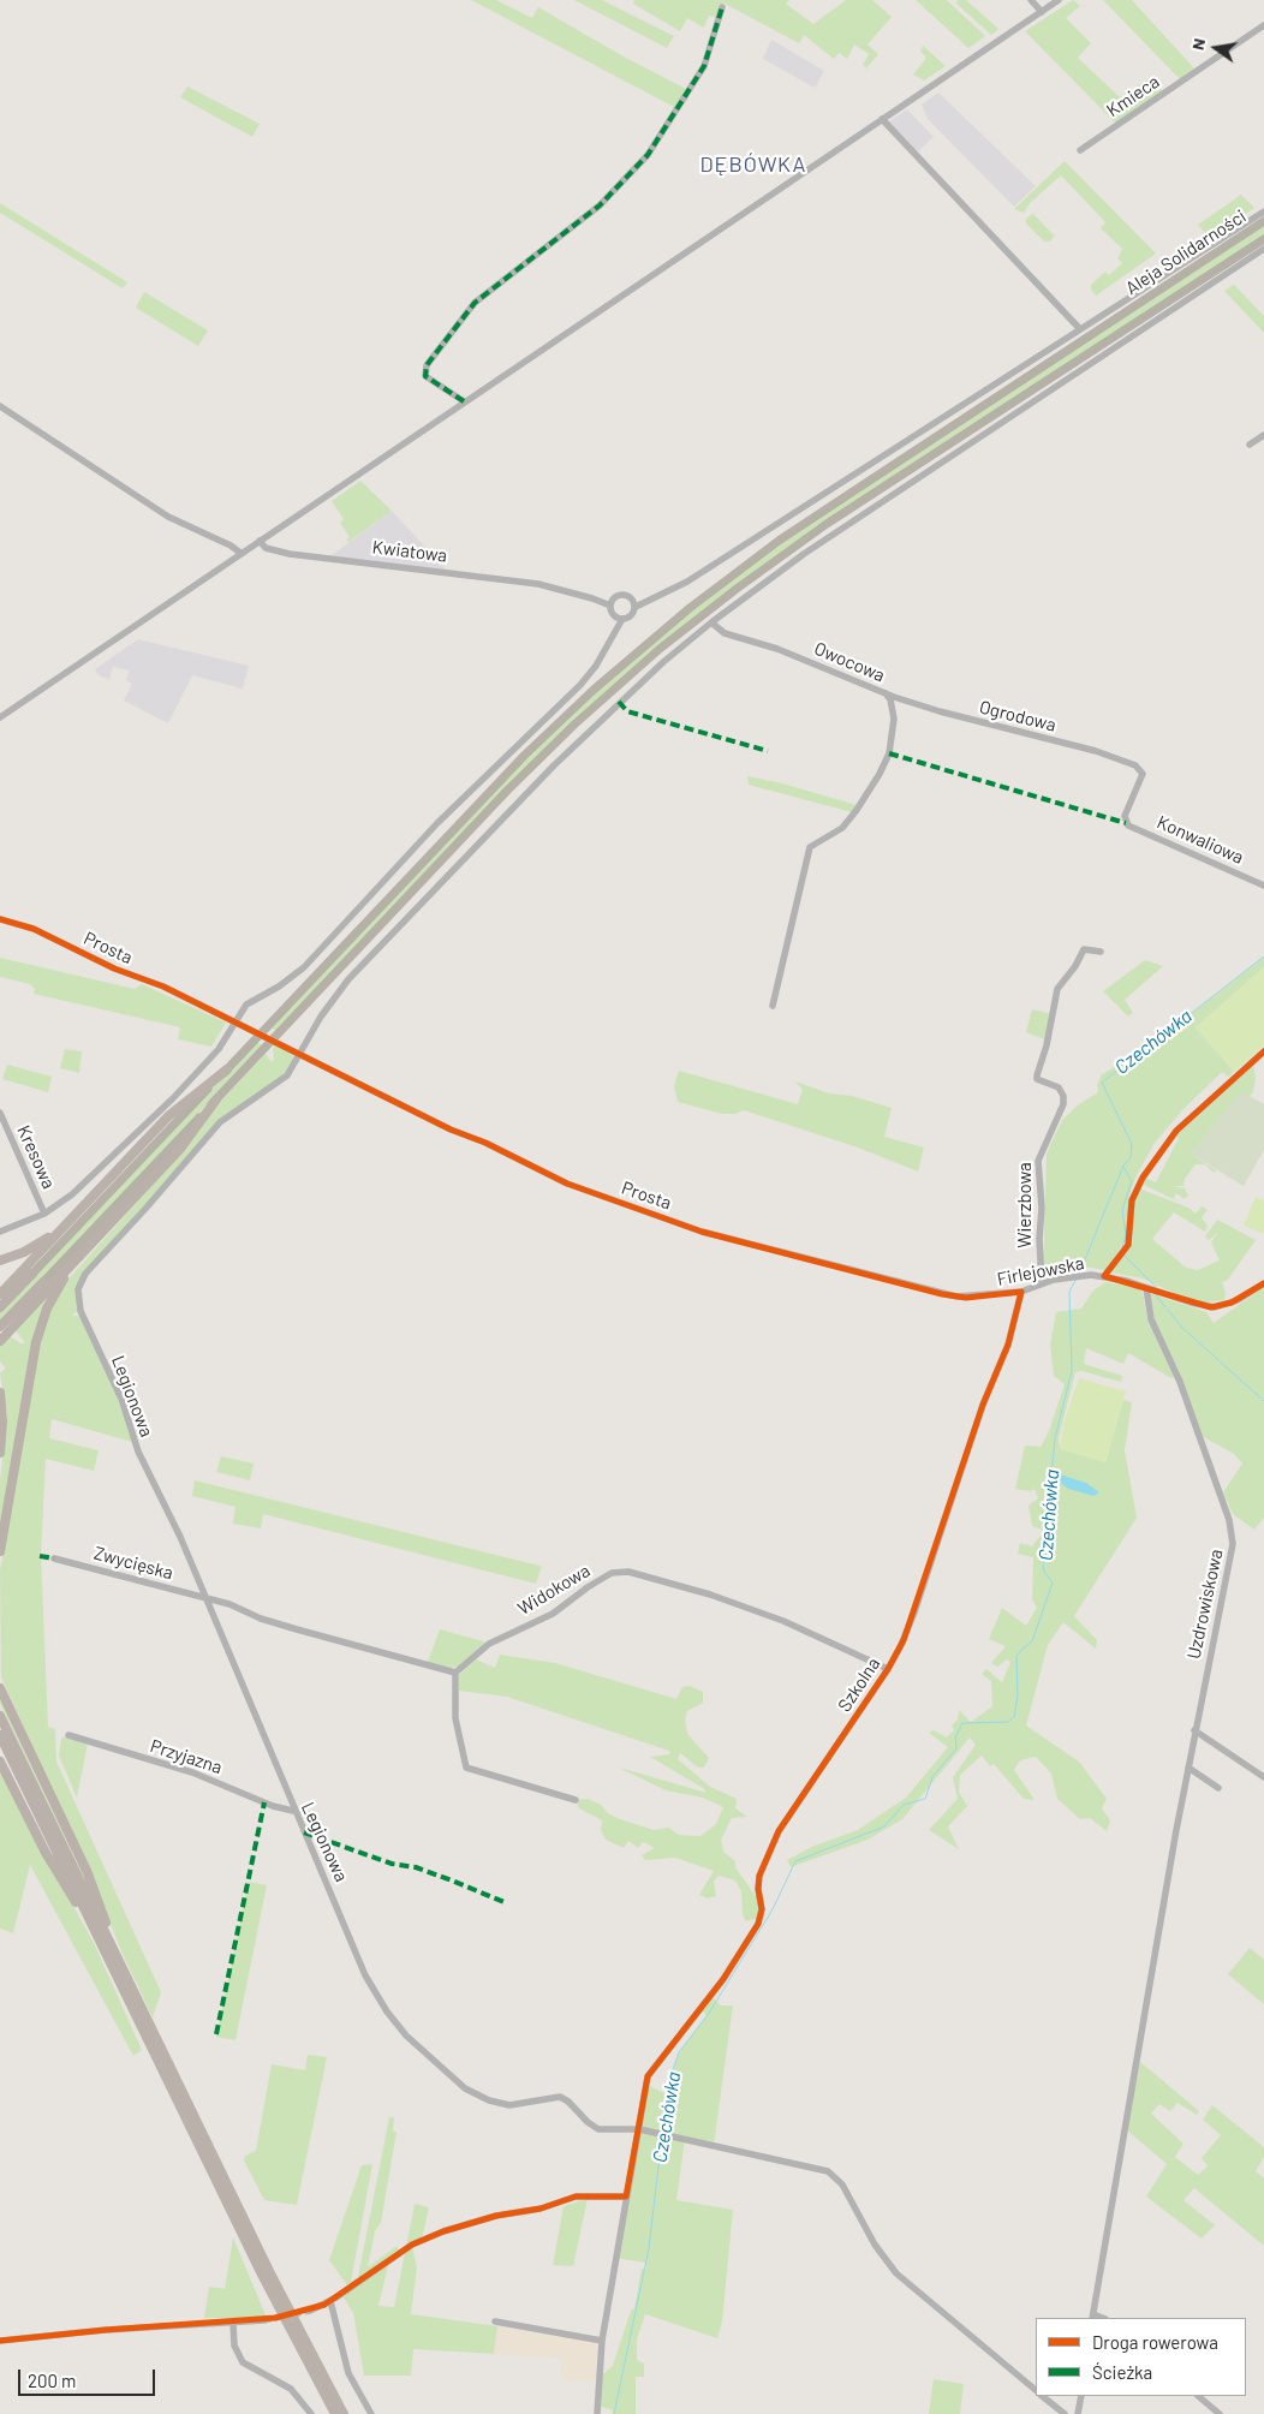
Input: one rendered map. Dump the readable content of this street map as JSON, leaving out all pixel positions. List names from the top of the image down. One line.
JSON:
{"streets":{"main road":["Aleja Solidarności"],"street":["Kmieca","Kwiatowa","Owocowa","Ogrodowa","Konwaliowa","Prosta","Kresowa","Wierzbowa","Firlejowska","Legionowa","Zwycięska","Widokowa","Uzdrowiskowa","Szkolna","Przyjazna"]},"crossings":[["Owocowa","Ogrodowa"],["Ogrodowa","Konwaliowa"],["Prosta","Firlejowska"],["Prosta","Legionowa"],["Wierzbowa","Firlejowska"],["Firlejowska","Uzdrowiskowa"],["Firlejowska","Szkolna"],["Legionowa","Zwycięska"],["Legionowa","Szkolna"],["Legionowa","Przyjazna"],["Widokowa","Szkolna"]],"districts":["DĘBÓWKA"],"water":["Czechówka"],"legend":["Droga rowerowa","Ścieżka"],"scale_bar":"200 m","north":"left"}
